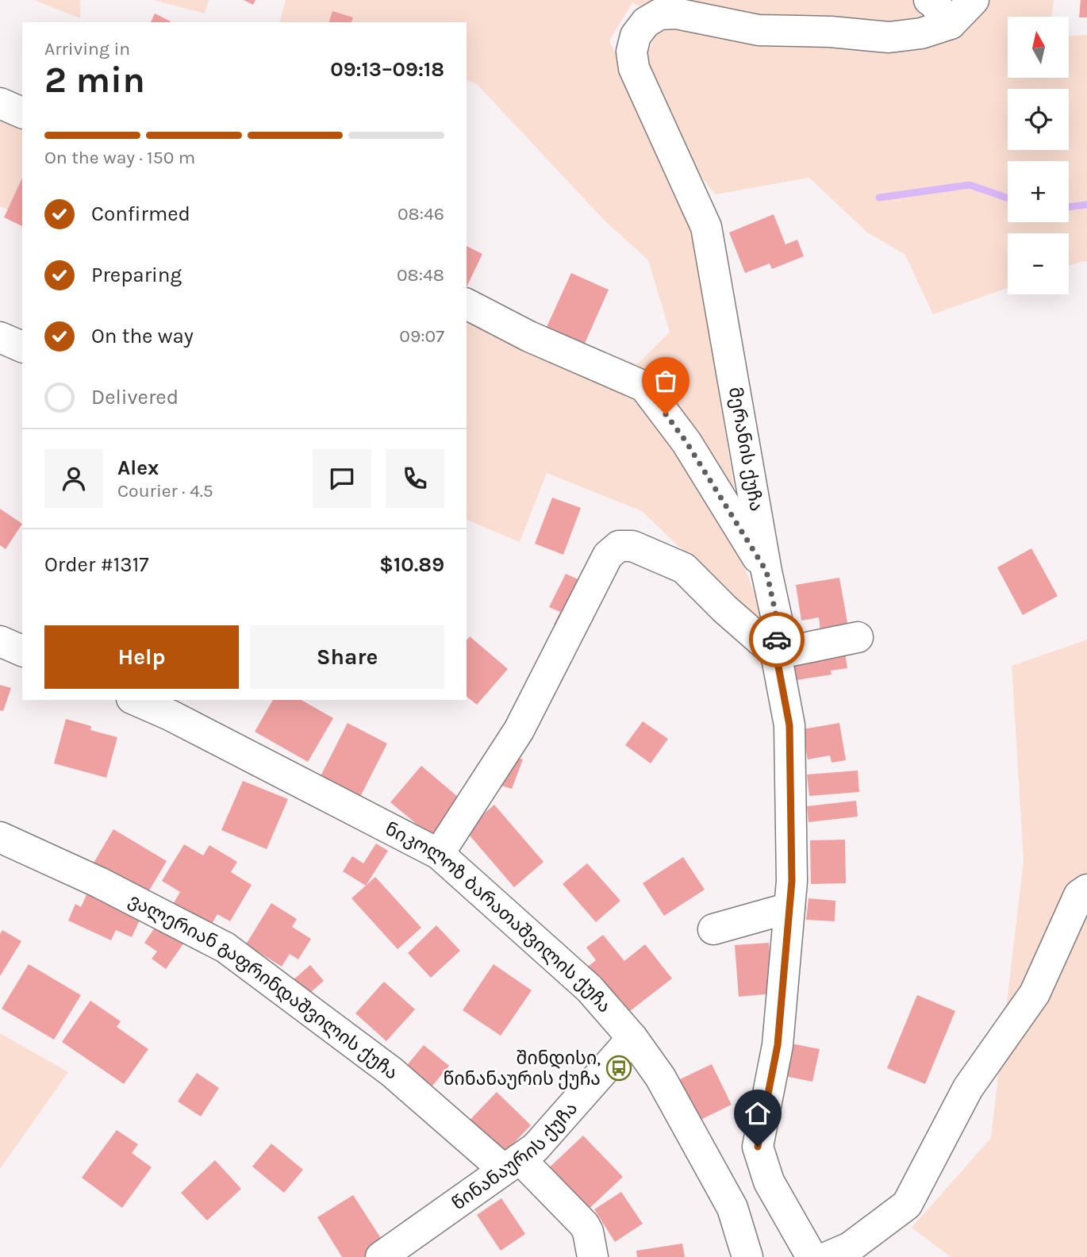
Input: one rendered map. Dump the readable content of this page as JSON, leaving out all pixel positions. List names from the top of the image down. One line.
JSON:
{"streets":{"street":["მერანის ქუჩა","ნიკოლოზ ბარათაშვილის ქუჩა","ვალერიან გაფრინდაშვილის ქუჩა","წინანაურის ქუჩა"]},"crossings":[["ნიკოლოზ ბარათაშვილის ქუჩა","წინანაურის ქუჩა"],["ვალერიან გაფრინდაშვილის ქუჩა","წინანაურის ქუჩა"]],"places":{"bus stop":["შინდისი, წინანაურის ქუჩა"]},"north":"top","page":{"map_buttons":["+","−"],"heading":["2 min","Arriving in","09:13–09:18"],"panel":["Alex","Courier · 4.5","Order #1317","$10.89"],"bar":"On the way · 150 m","list":[["Confirmed","08:46"],["Preparing","08:48"],["On the way","09:07"],"Delivered"],"buttons":["Help","Share"]}}
